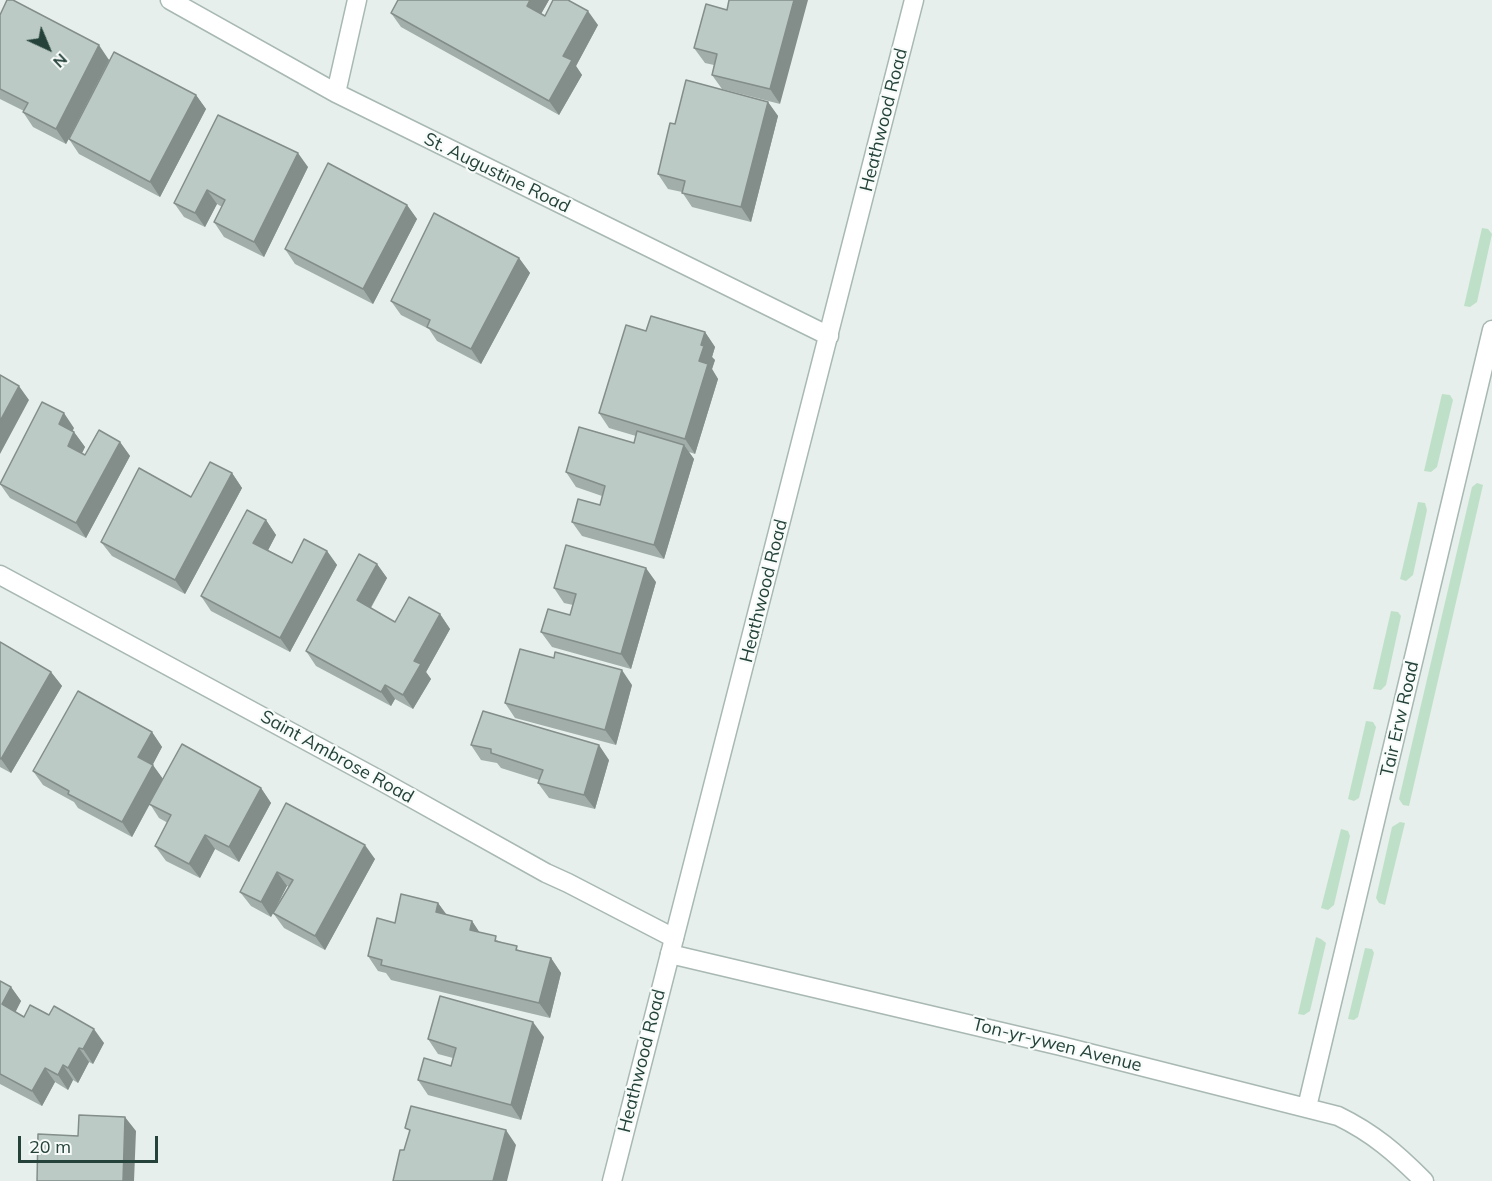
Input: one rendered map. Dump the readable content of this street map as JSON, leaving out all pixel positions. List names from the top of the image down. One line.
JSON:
{"streets":{"street":["Heathwood Road","St. Augustine Road","Tair Erw Road","Saint Ambrose Road","Ton-yr-ywen Avenue"]},"crossings":[["Heathwood Road","St. Augustine Road"],["Heathwood Road","Saint Ambrose Road"],["Heathwood Road","Ton-yr-ywen Avenue"],["Tair Erw Road","Ton-yr-ywen Avenue"],["Saint Ambrose Road","Ton-yr-ywen Avenue"]],"scale_bar":"20 m","north":"bottom right"}
